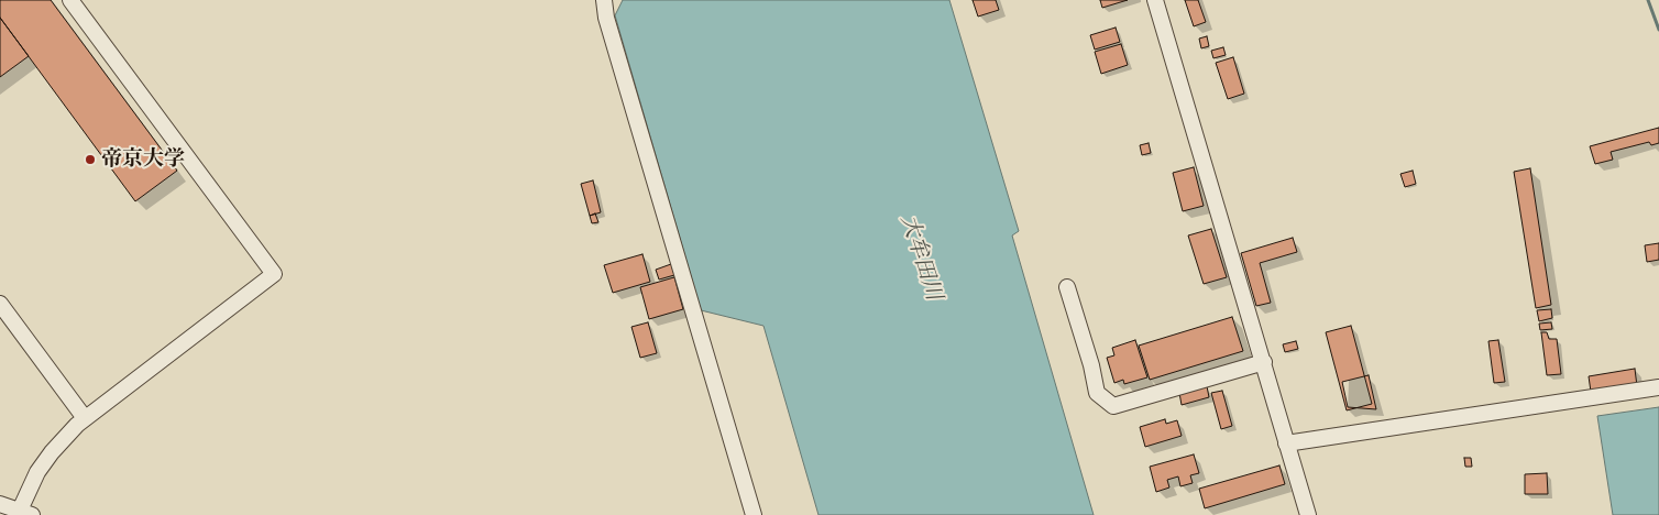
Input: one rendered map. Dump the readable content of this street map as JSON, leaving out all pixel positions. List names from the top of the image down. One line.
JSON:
{"water":["大牟田川"],"places":["帝京大学"]}
